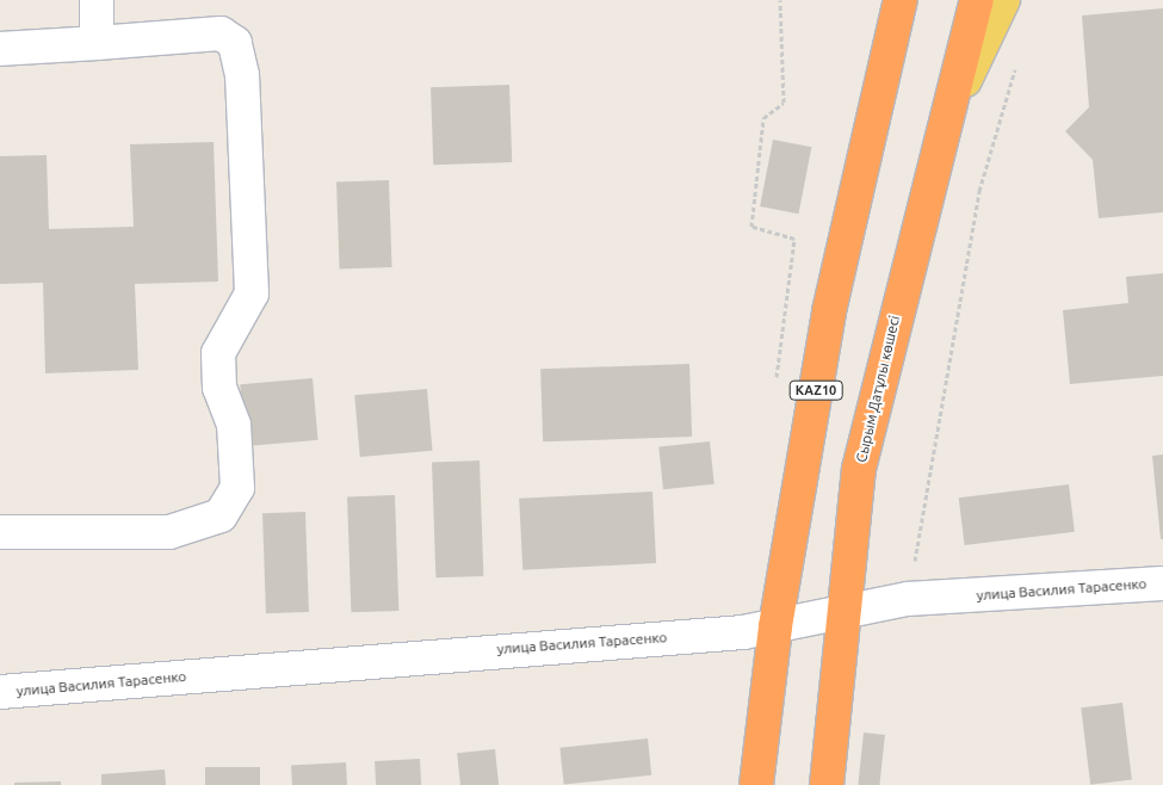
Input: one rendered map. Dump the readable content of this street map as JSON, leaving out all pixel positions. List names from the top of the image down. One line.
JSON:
{"streets":{"highway":["Сырым Датұлы көшесі","KAZ10"],"street":["улица Василия Тарасенко"]},"crossings":[["Сырым Датұлы көшесі","улица Василия Тарасенко"],["KAZ10","улица Василия Тарасенко"]]}
